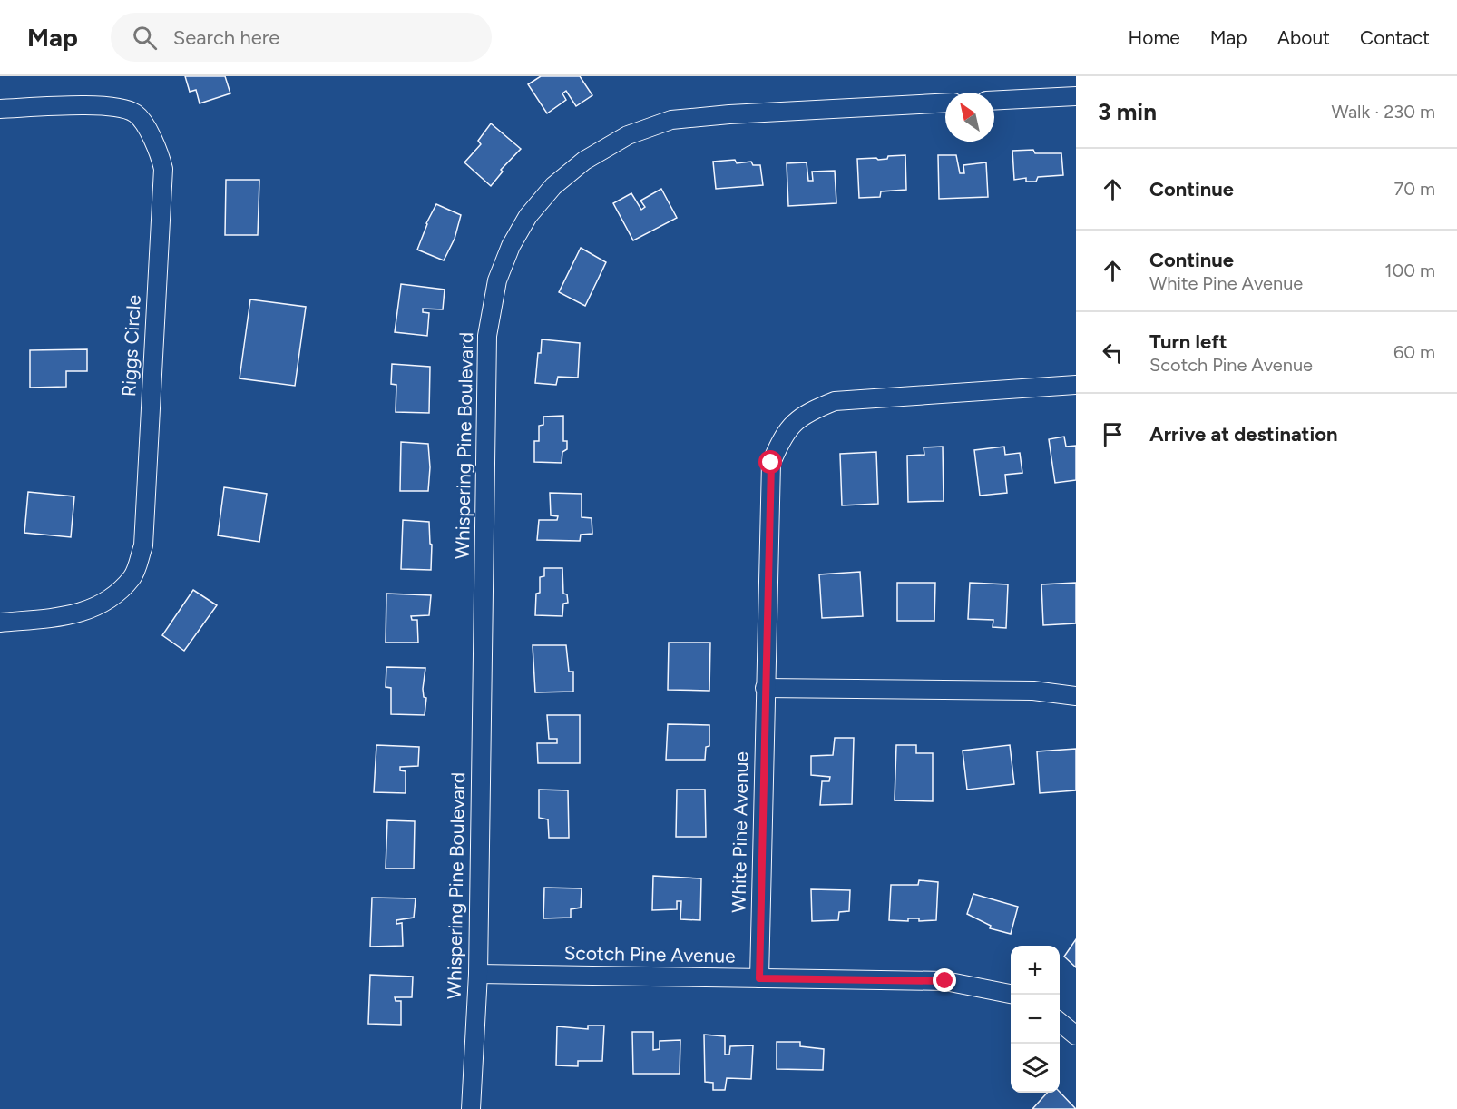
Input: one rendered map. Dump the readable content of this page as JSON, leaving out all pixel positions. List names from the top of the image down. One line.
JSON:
{"streets":{"street":["Riggs Circle","Whispering Pine Boulevard","White Pine Avenue","Scotch Pine Avenue"]},"crossings":[["Whispering Pine Boulevard","Scotch Pine Avenue"],["White Pine Avenue","Scotch Pine Avenue"]],"north":"top left","page":{"header":"Map","search":"Search here","nav":["Home","Map","About","Contact"],"heading":["3 min","Walk · 230 m"],"list":[["Continue","70 m"],["Continue","White Pine Avenue","100 m"],["Turn left","Scotch Pine Avenue","60 m"],"Arrive at destination"],"map_buttons":["+","−"]}}
